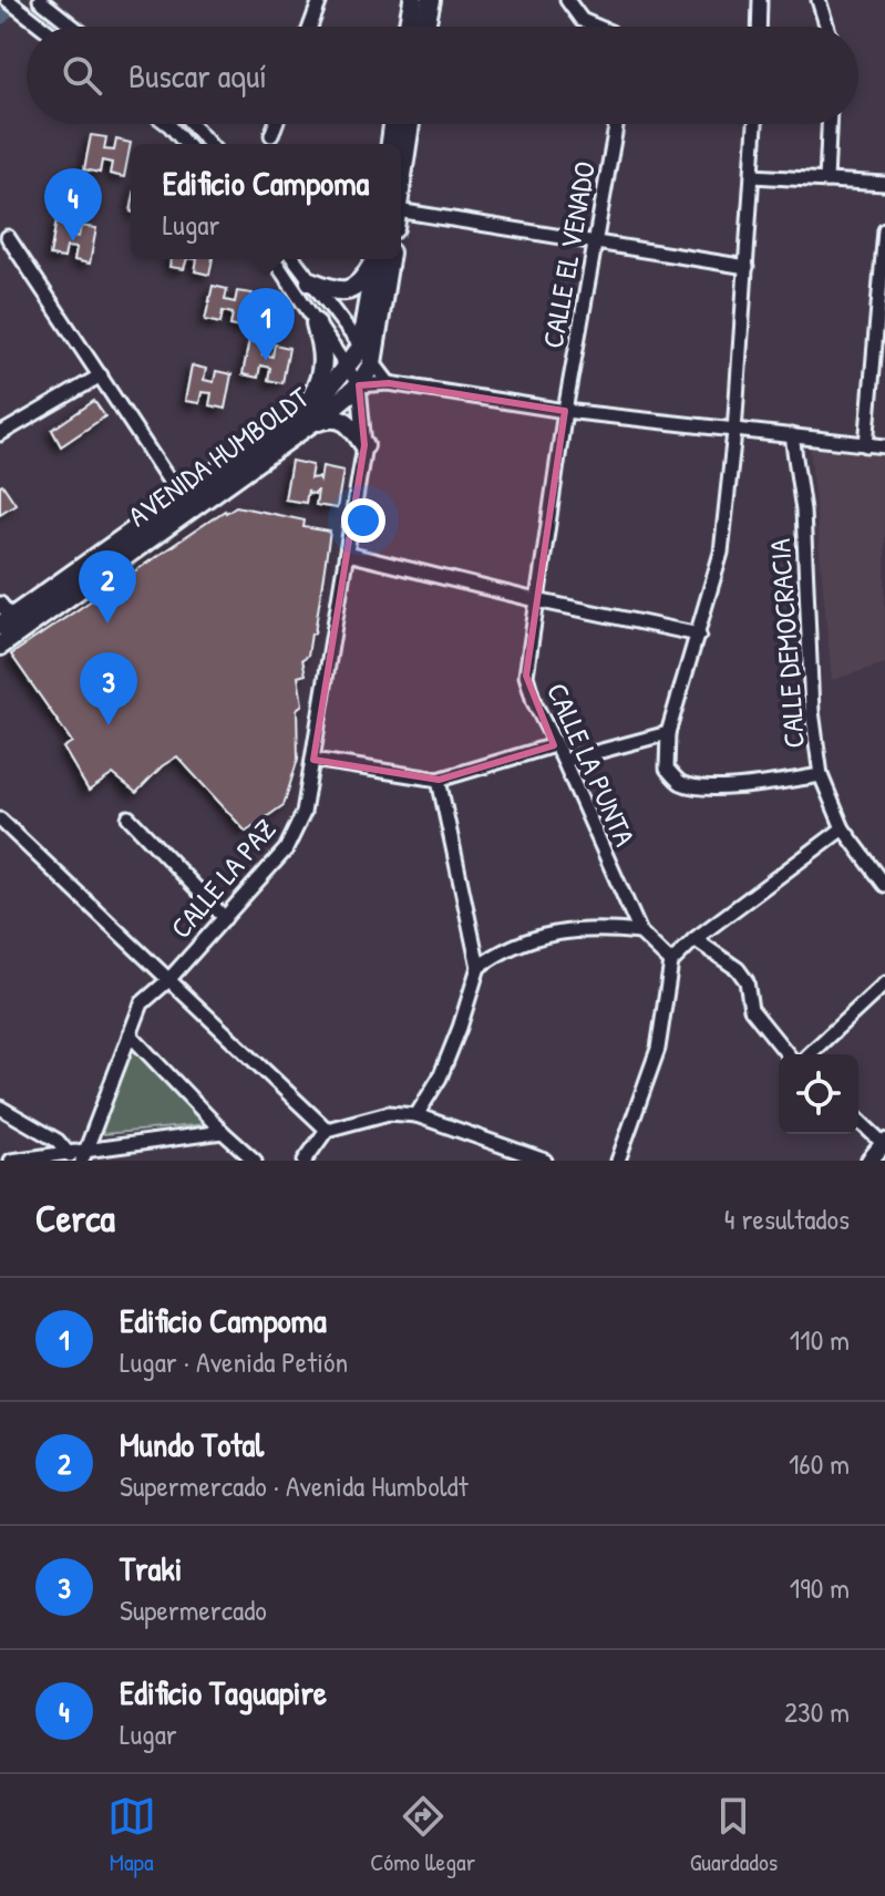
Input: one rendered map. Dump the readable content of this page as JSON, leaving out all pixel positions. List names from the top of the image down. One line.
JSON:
{"streets":{"main road":["AVENIDA HUMBOLDT"],"street":["CALLE EL VENADO","CALLE DEMOCRACIA","CALLE LA PUNTA","CALLE LA PAZ"]},"crossings":[["CALLE EL VENADO","CALLE LA PUNTA"],["AVENIDA HUMBOLDT","CALLE LA PAZ"]],"page":{"search":"Buscar aquí","popup":["Edificio Campoma","Lugar"],"pins":["4","1","2","3"],"heading":["Cerca","4 resultados"],"list":[{"mark":"1","name":"Edificio Campoma","note":"Lugar · Avenida Petión","value":"110 m"},{"mark":"2","name":"Mundo Total","note":"Supermercado · Avenida Humboldt","value":"160 m"},{"mark":"3","name":"Traki","note":"Supermercado","value":"190 m"},{"mark":"4","name":"Edificio Taguapire","note":"Lugar","value":"230 m"}],"nav":["Mapa","Cómo llegar","Guardados"]}}
